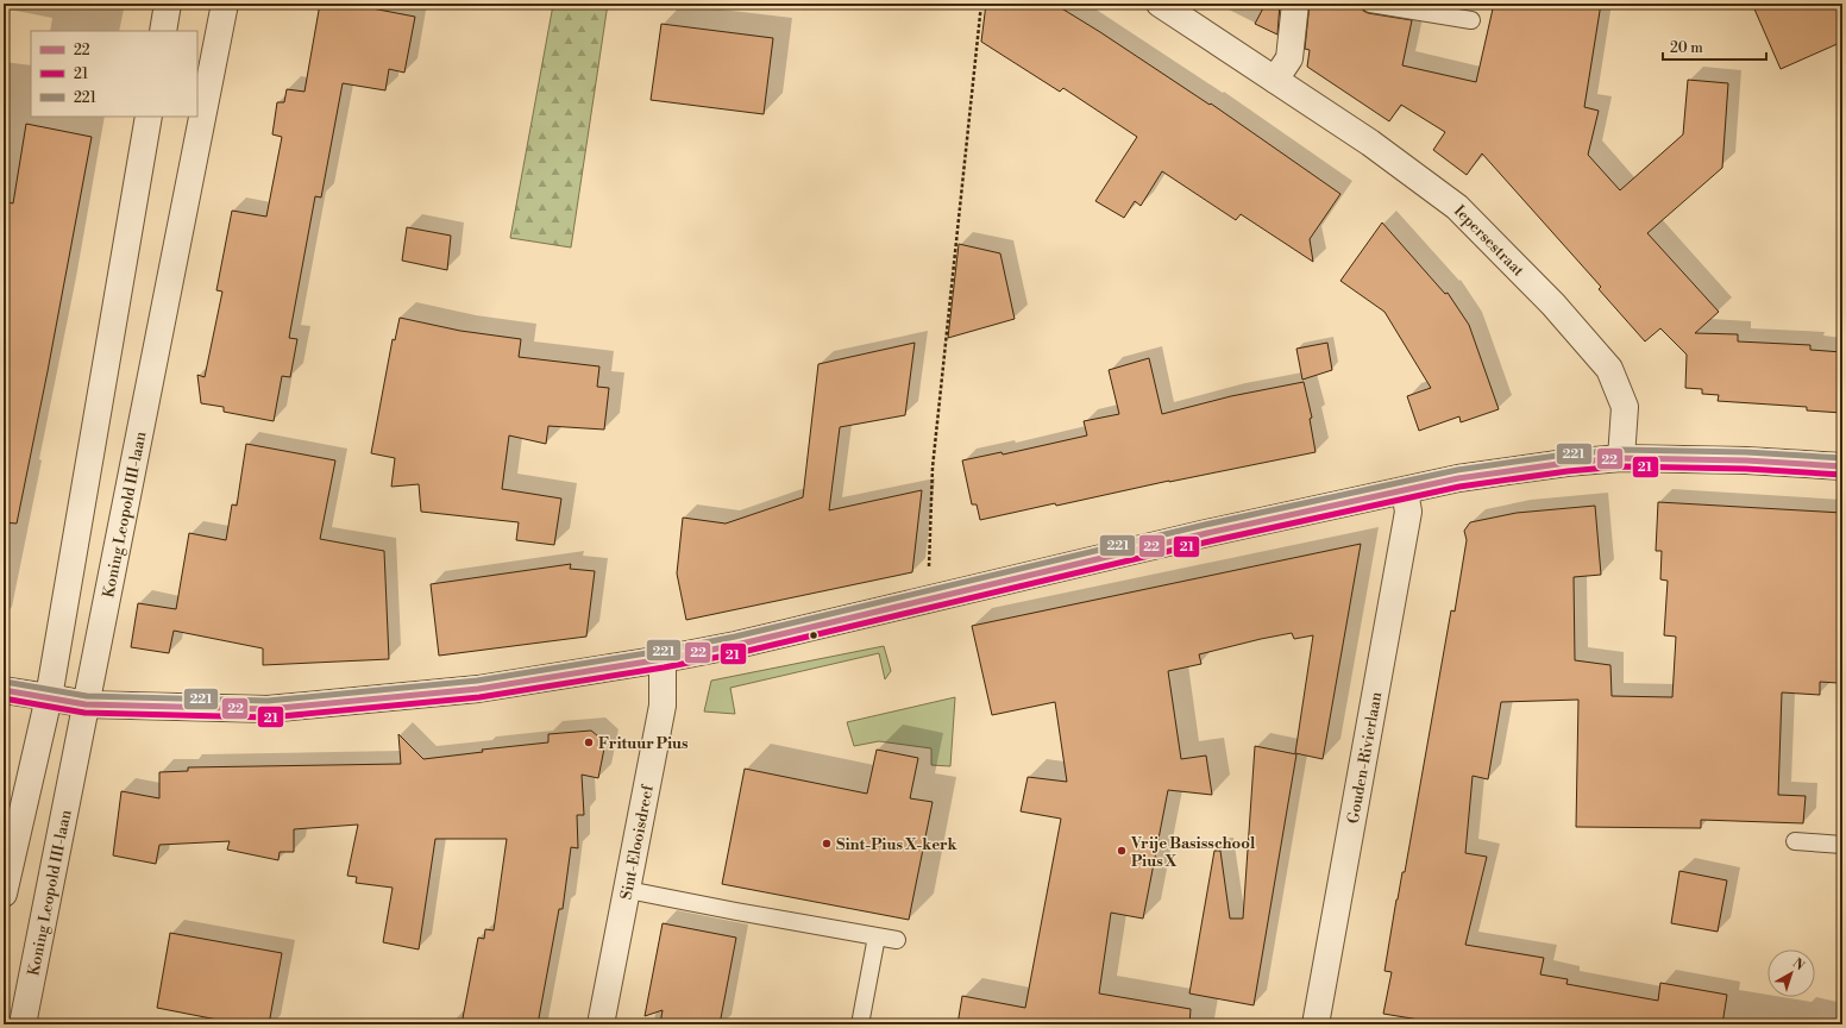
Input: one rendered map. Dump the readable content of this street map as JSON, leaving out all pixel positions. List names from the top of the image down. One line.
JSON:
{"streets":{"street":["Iepersestraat","Koning Leopold III-laan","Gouden-Rivierlaan","Sint-Elooisdreef"]},"places":["Frituur Pius","Sint-Pius X-kerk","Vrije Basisschool Pius X"],"lines":["transit line 221","transit line 22","transit line 21"],"legend":["22","21","221"],"scale_bar":"20 m","north":"top right"}
